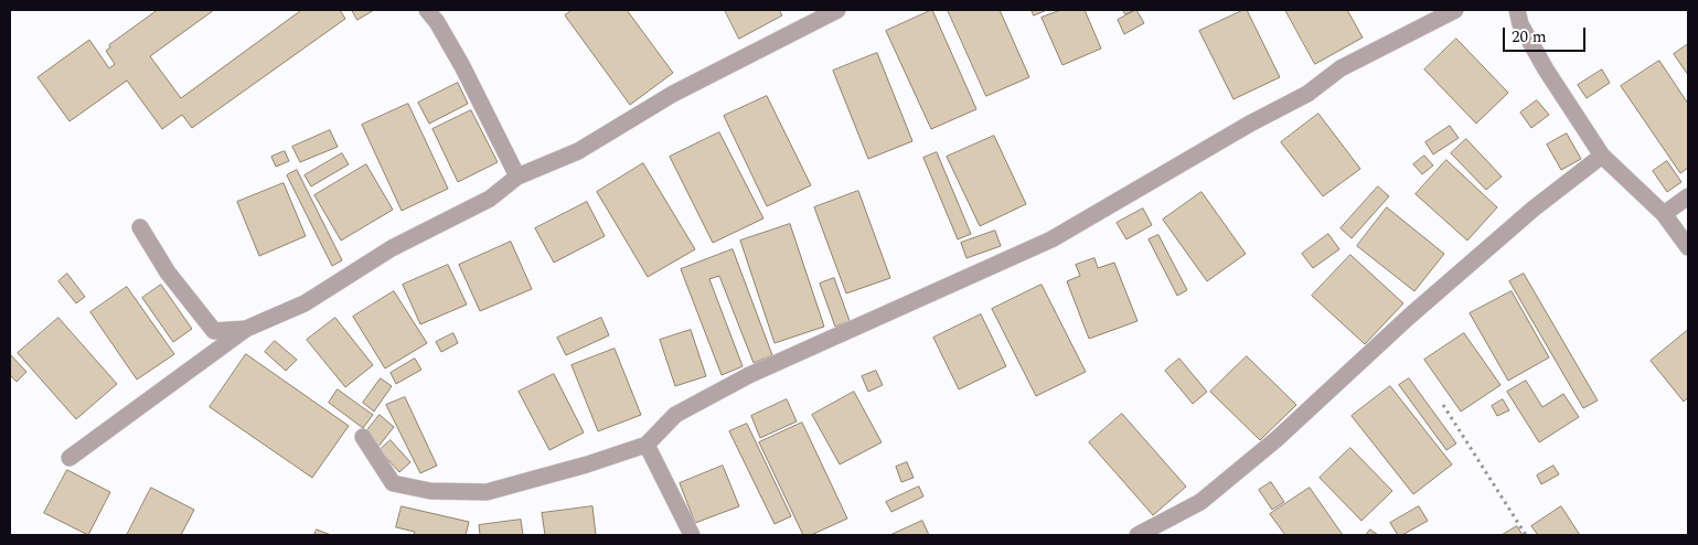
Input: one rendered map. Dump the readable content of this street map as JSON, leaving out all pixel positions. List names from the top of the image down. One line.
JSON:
{"scale_bar":"20 m"}
